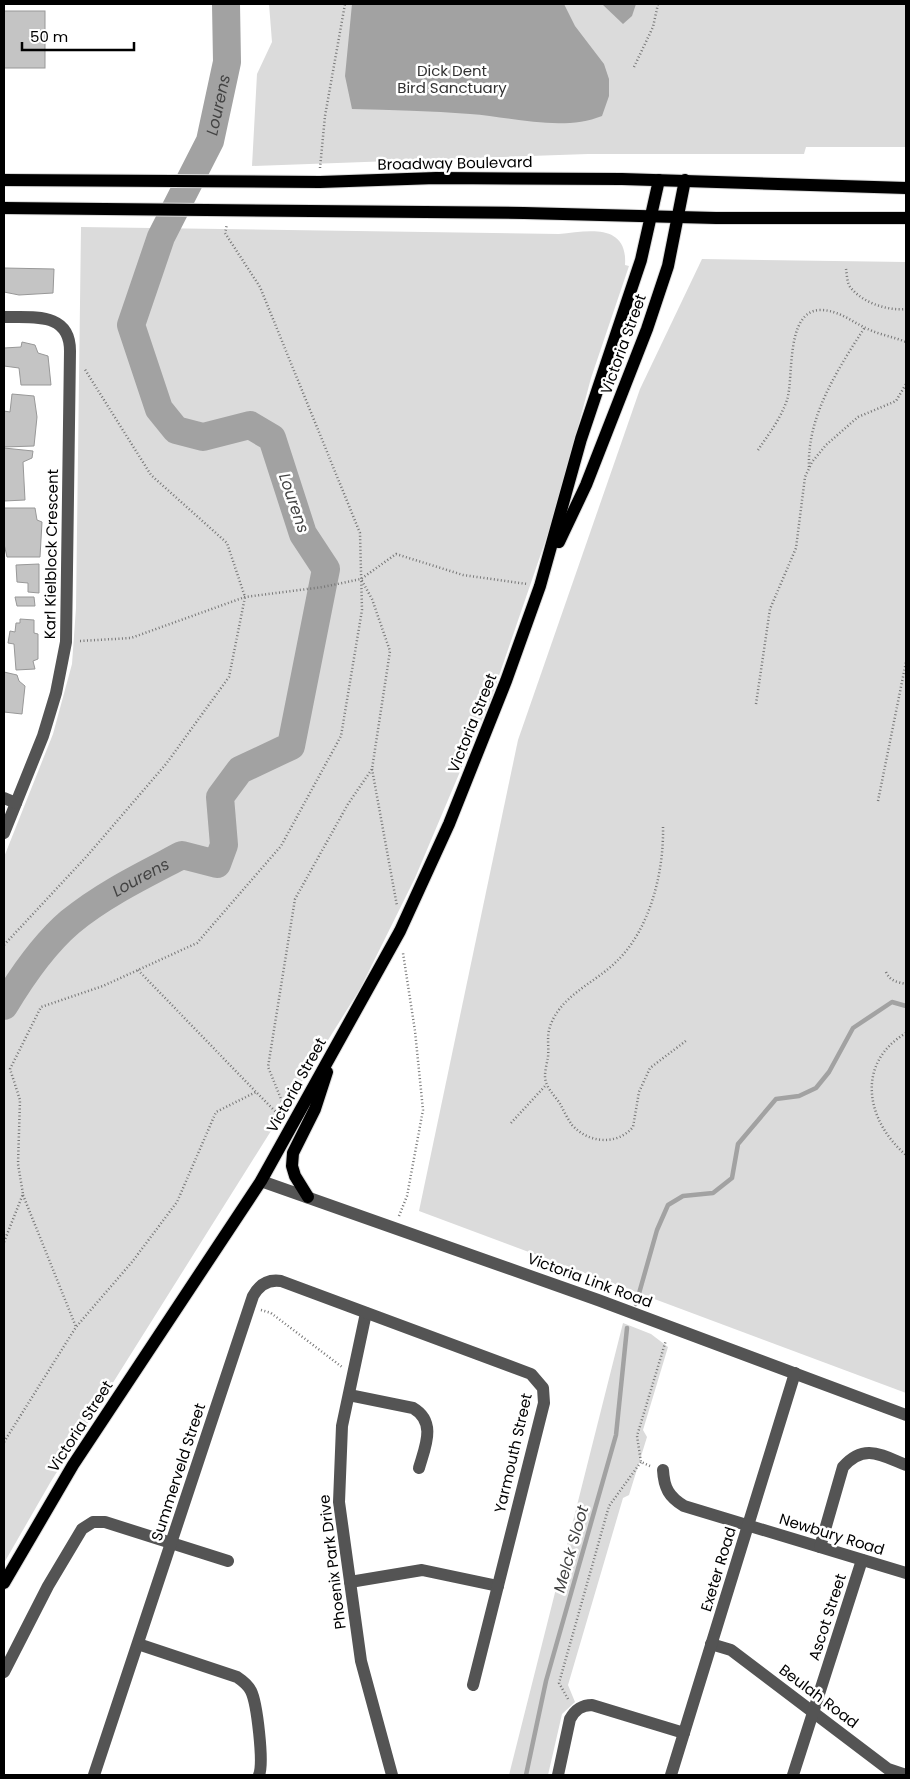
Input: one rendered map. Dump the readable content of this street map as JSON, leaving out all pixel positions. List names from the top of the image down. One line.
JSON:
{"streets":{"main road":["Broadway Boulevard","Victoria Street"],"street":["Karl Kielblock Crescent","Victoria Link Road","Yarmouth Street","Summerveld Street","Newbury Road","Phoenix Park Drive","Exeter Road","Ascot Street","Beulah Road"]},"crossings":[["Broadway Boulevard","Victoria Street"],["Victoria Street","Victoria Link Road"],["Victoria Link Road","Exeter Road"],["Yarmouth Street","Summerveld Street"],["Yarmouth Street","Phoenix Park Drive"],["Summerveld Street","Phoenix Park Drive"],["Newbury Road","Exeter Road"],["Newbury Road","Ascot Street"],["Exeter Road","Beulah Road"],["Ascot Street","Beulah Road"]],"water":["Lourens","Melck Sloot"],"parks":["Dick Dent Bird Sanctuary"],"scale_bar":"50 m"}
